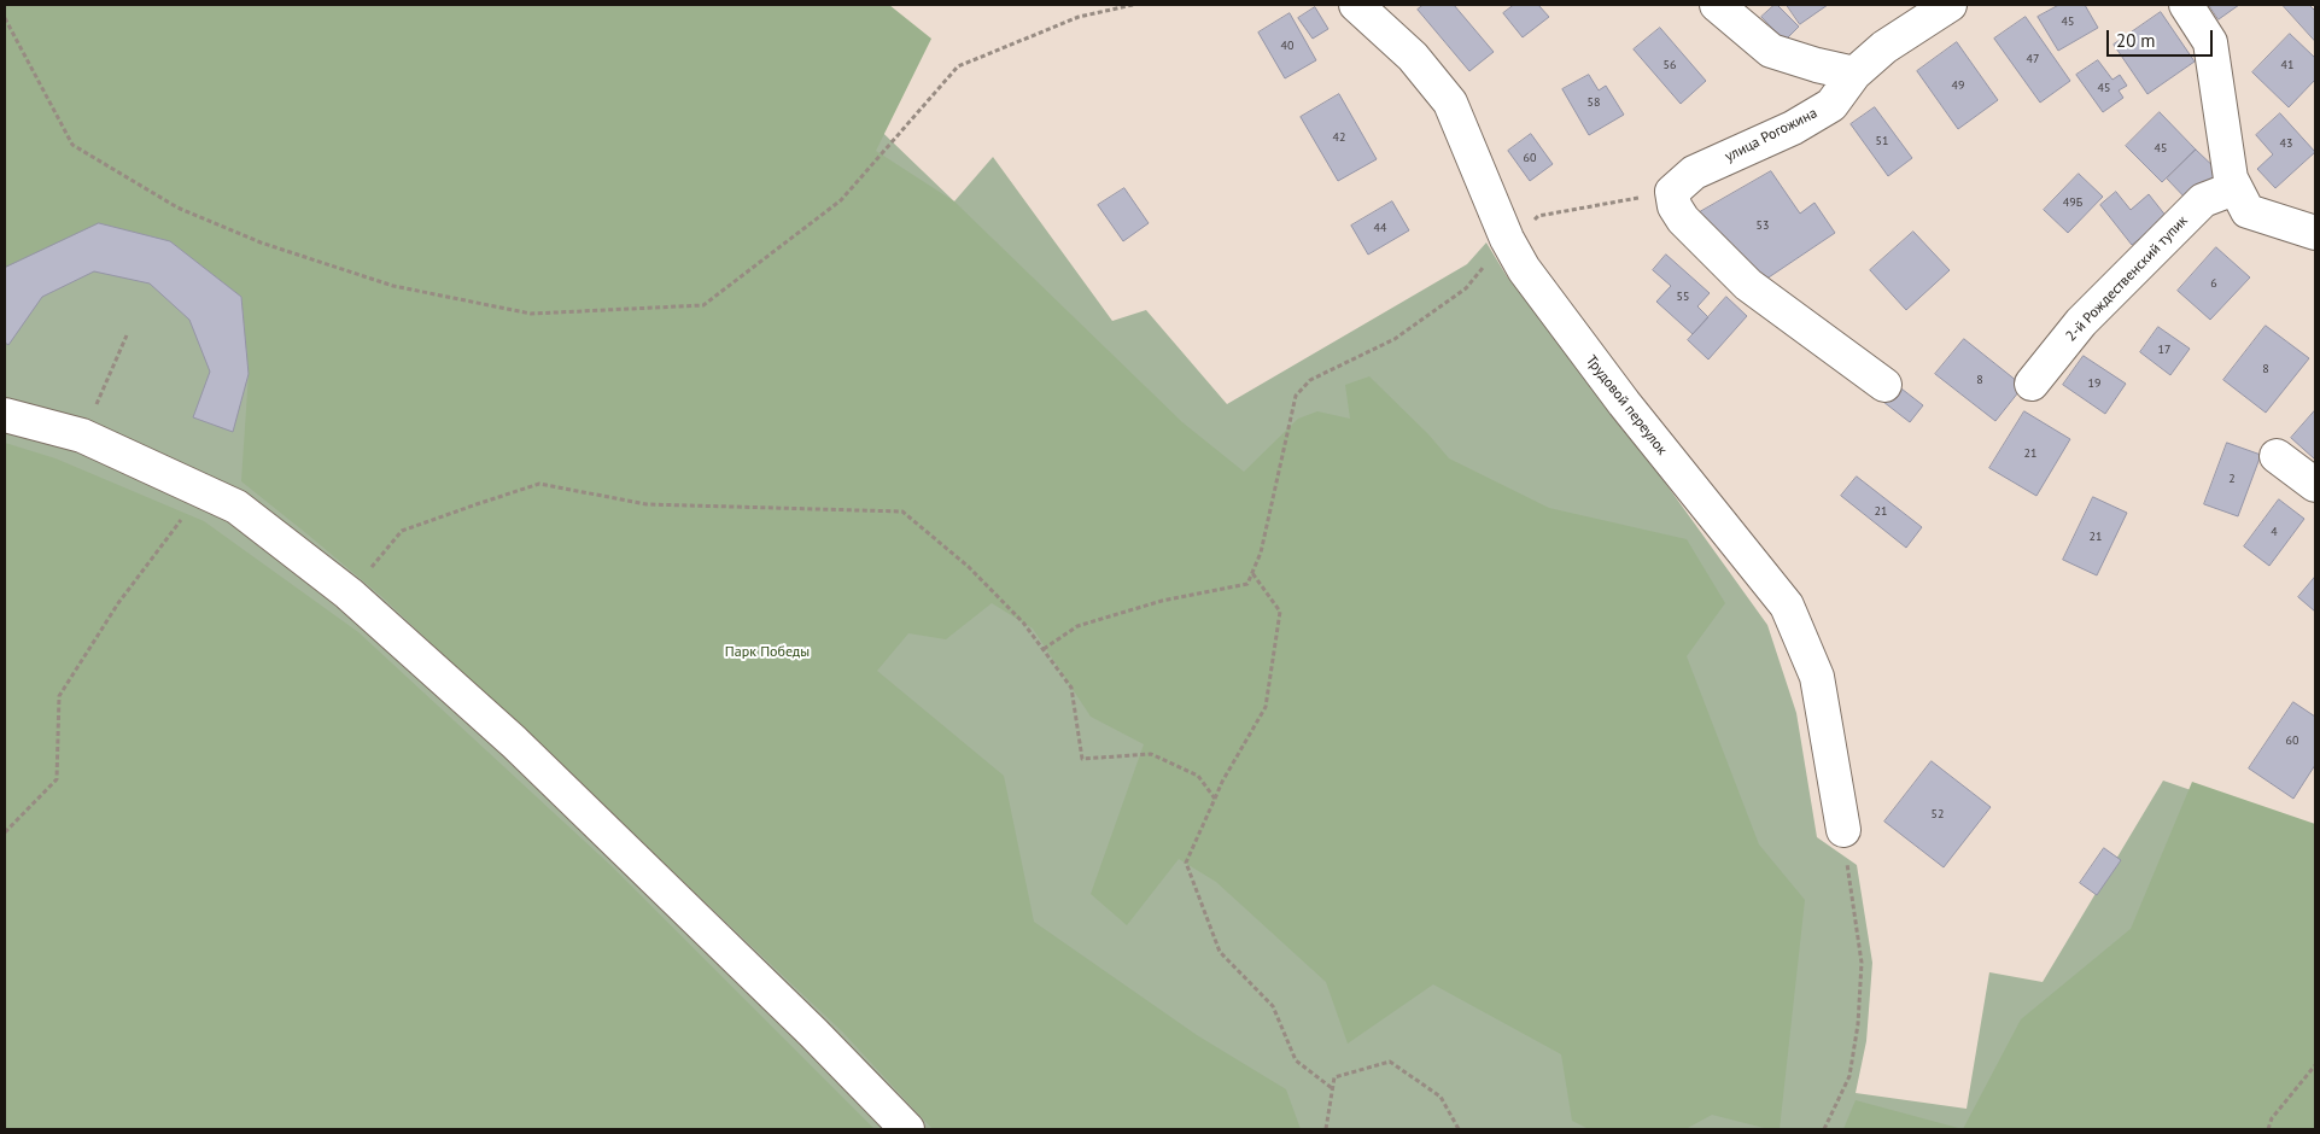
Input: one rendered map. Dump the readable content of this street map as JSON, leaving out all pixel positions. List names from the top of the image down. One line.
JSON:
{"streets":{"street":["улица Рогожина","2-й Рождественский тупик","Трудовой переулок"]},"parks":["Парк Победы"],"house_numbers":["45","40","47","56","41","49","45","58","42","51","43","45","60","49Б","53","44","6","55","17","8","8","19","21","2","21","4","21","60","52"],"scale_bar":"20 m"}
